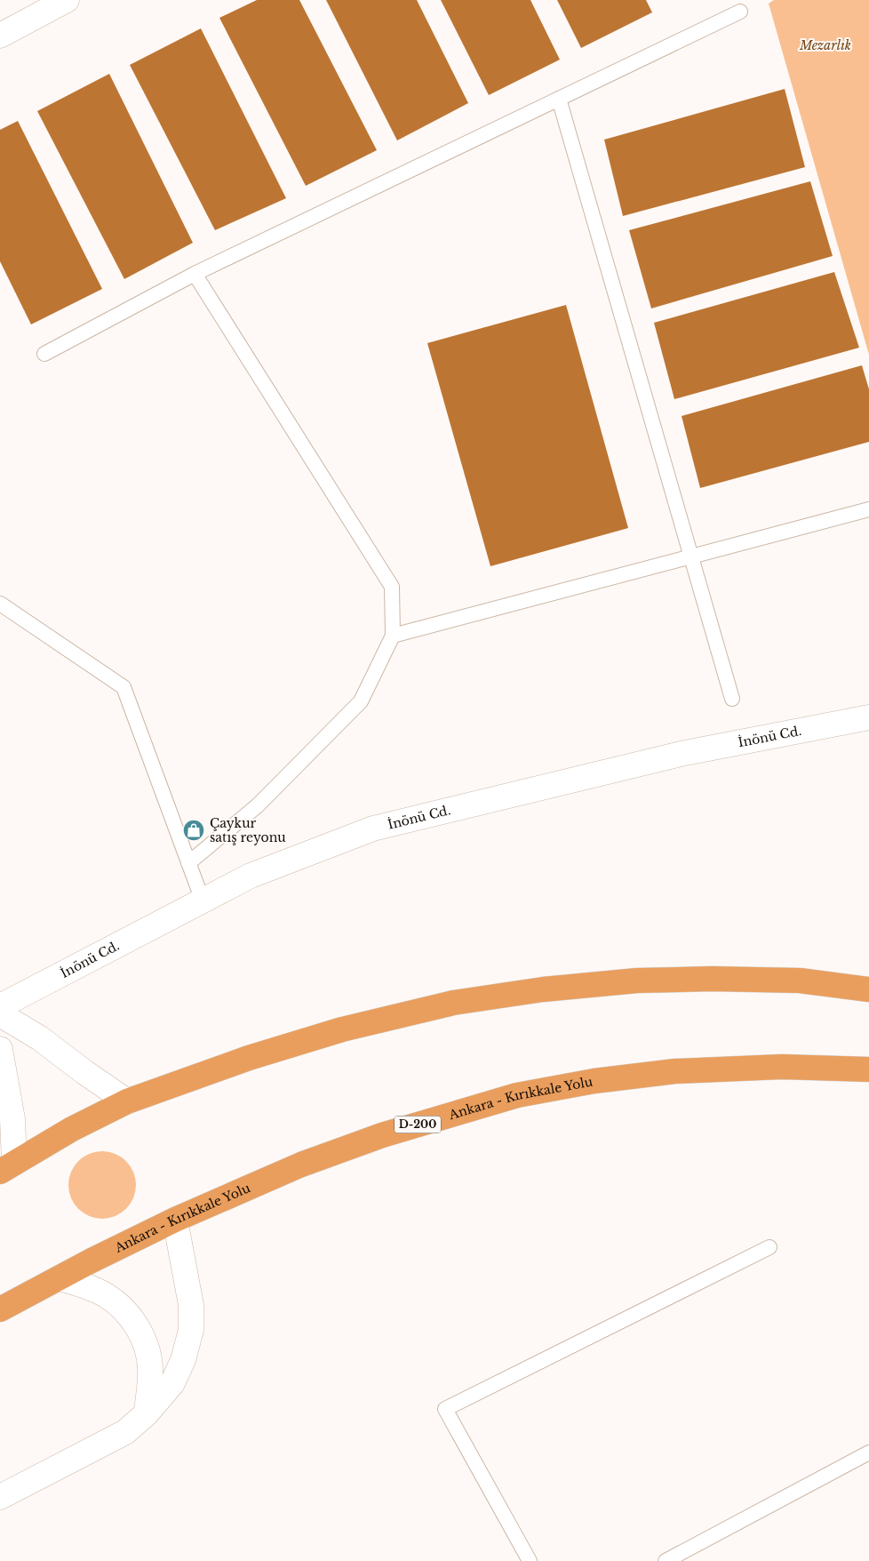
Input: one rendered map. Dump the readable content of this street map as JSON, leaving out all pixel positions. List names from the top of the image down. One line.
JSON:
{"streets":{"highway":["Ankara - Kırıkkale Yolu","D-200"],"street":["İnönü Cd."]},"parks":["Mezarlık"],"places":{"shop":["Çaykur satış reyonu"]}}
